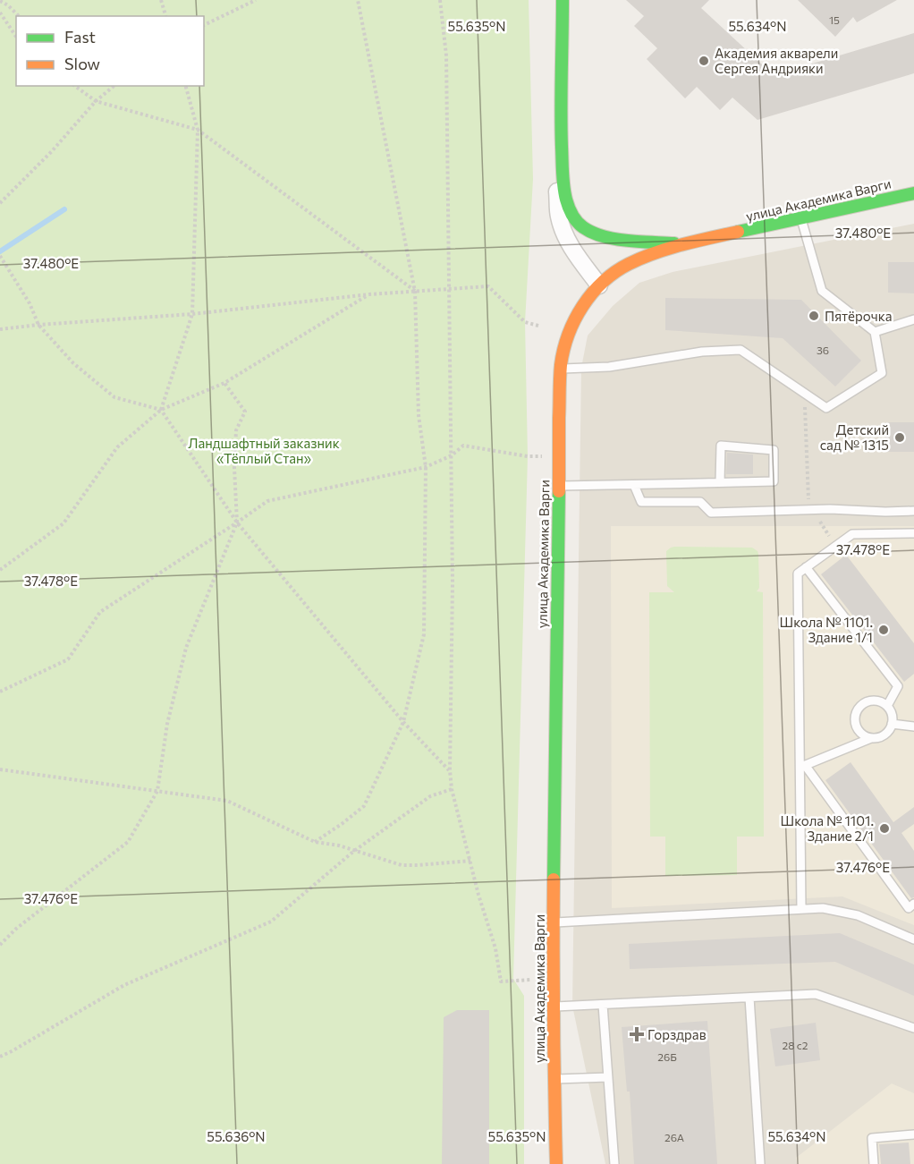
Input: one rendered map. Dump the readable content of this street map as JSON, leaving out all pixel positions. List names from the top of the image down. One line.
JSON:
{"streets":{"street":["улица Академика Варги"]},"parks":["Ландшафтный заказник «Тёплый Стан»"],"places":{"other":["Академия акварели Сергея Андрияки","Пятёрочка","Детский сад № 1315","Школа № 1101. Здание 1/1","Школа № 1101. Здание 2/1"],"health":["Горздрав"]},"house_numbers":["15","36","28 с2","26Б","26А"],"legend":["Fast","Slow"],"coordinates":["55.635°N","55.634°N","37.480°E","37.478°E","37.476°E","55.636°N"]}
